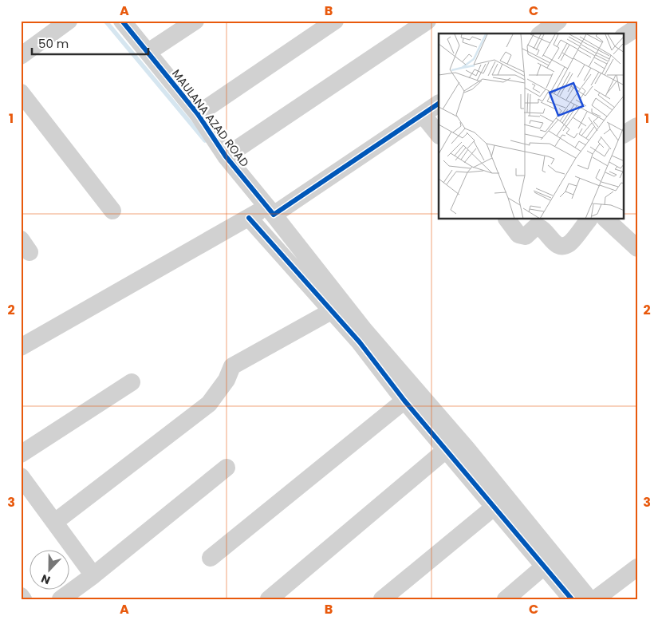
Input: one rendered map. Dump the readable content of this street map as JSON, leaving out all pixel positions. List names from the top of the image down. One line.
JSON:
{"streets":{"street":["MAULANA AZAD ROAD"]},"scale_bar":"50 m","north":"bottom","grid":{"columns":["A","B","C"],"rows":["1","2","3"]}}
